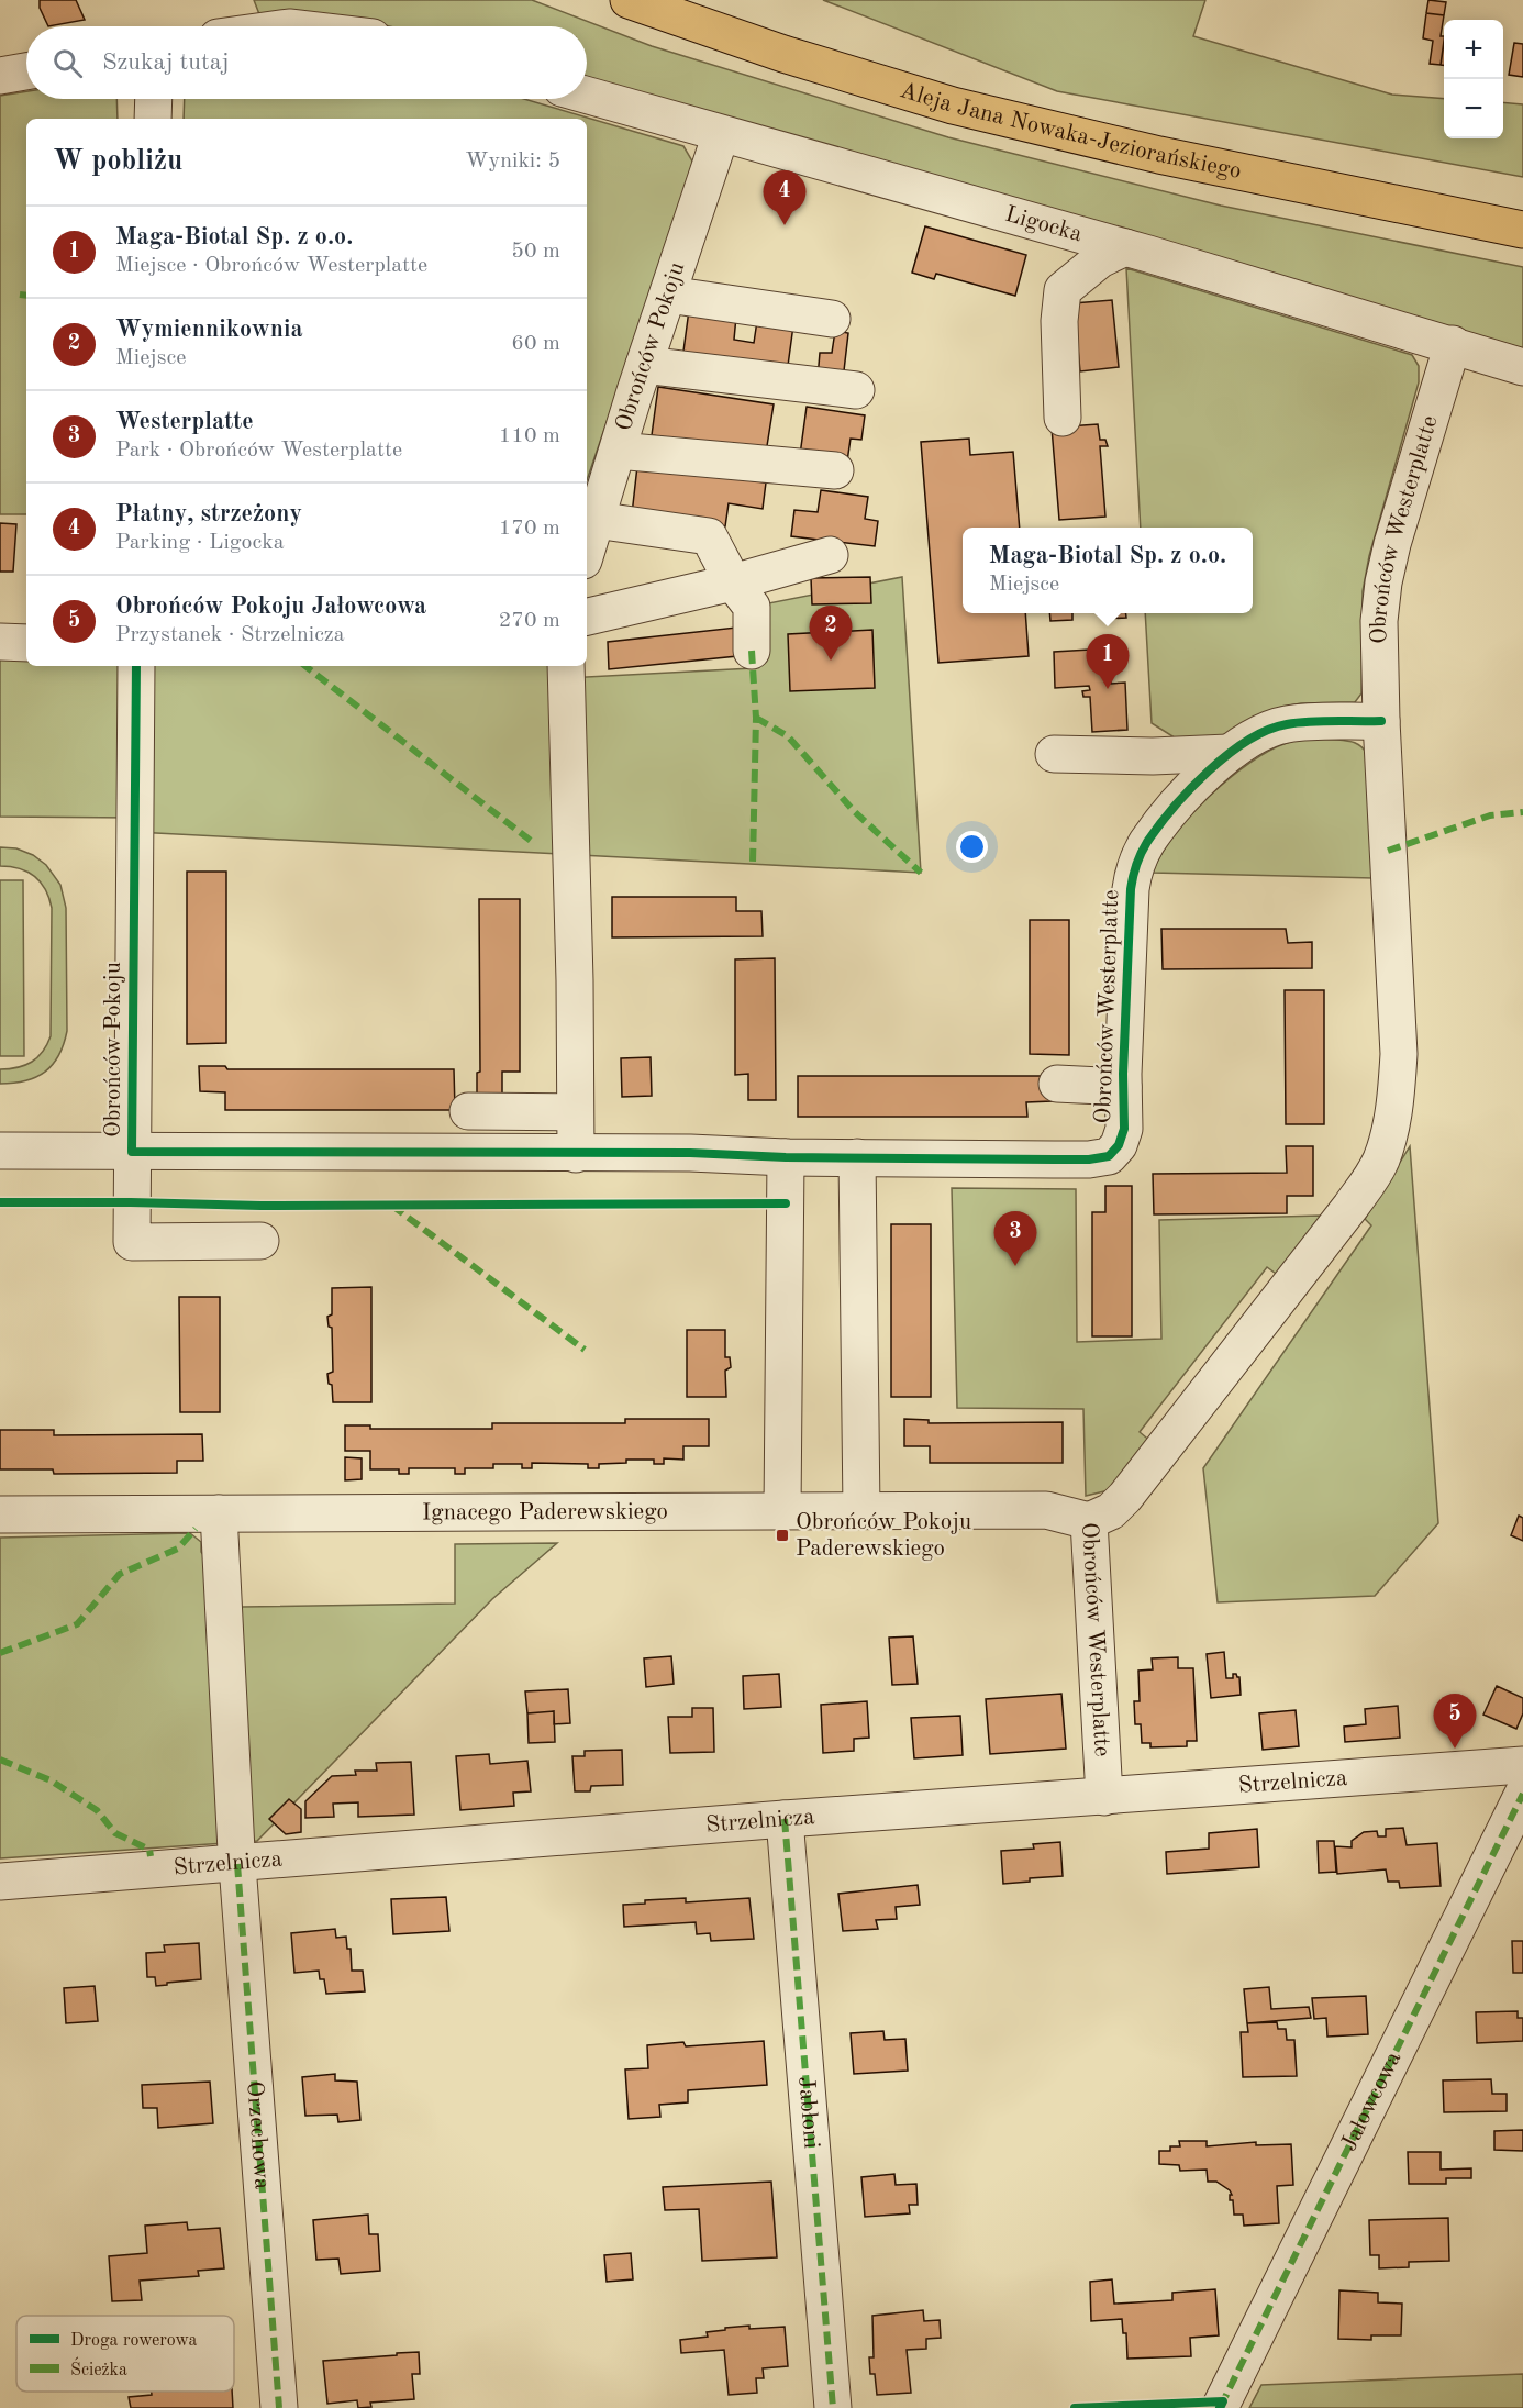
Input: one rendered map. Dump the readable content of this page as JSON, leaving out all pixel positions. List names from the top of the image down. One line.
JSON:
{"streets":{"main road":["Aleja Jana Nowaka-Jeziorańskiego"],"street":["Ligocka","Obrońców Pokoju","Obrońców Westerplatte","Ignacego Paderewskiego","Strzelnicza","Jałowcowa","Jabłoni","Orzechowa"]},"crossings":[["Ligocka","Obrońców Pokoju"],["Ligocka","Obrońców Westerplatte"],["Obrońców Pokoju","Obrońców Westerplatte"],["Obrońców Westerplatte","Ignacego Paderewskiego"],["Obrońców Westerplatte","Strzelnicza"],["Ignacego Paderewskiego","Orzechowa"],["Strzelnicza","Jabłoni"],["Strzelnicza","Orzechowa"]],"places":{"transit":["Obrońców Pokoju Paderewskiego"]},"legend":["Droga rowerowa","Ścieżka"],"page":{"map_buttons":["+","−"],"search":"Szukaj tutaj","heading":["W pobliżu","Wyniki: 5"],"pins":["4","2","1","3","5"],"list":[{"mark":"1","name":"Maga-Biotal Sp. z o.o.","note":"Miejsce · Obrońców Westerplatte","value":"50 m"},{"mark":"2","name":"Wymiennikownia","note":"Miejsce","value":"60 m"},{"mark":"3","name":"Westerplatte","note":"Park · Obrońców Westerplatte","value":"110 m"},{"mark":"4","name":"Płatny, strzeżony","note":"Parking · Ligocka","value":"170 m"},{"mark":"5","name":"Obrońców Pokoju Jałowcowa","note":"Przystanek · Strzelnicza","value":"270 m"}],"popup":["Maga-Biotal Sp. z o.o.","Miejsce"]}}
